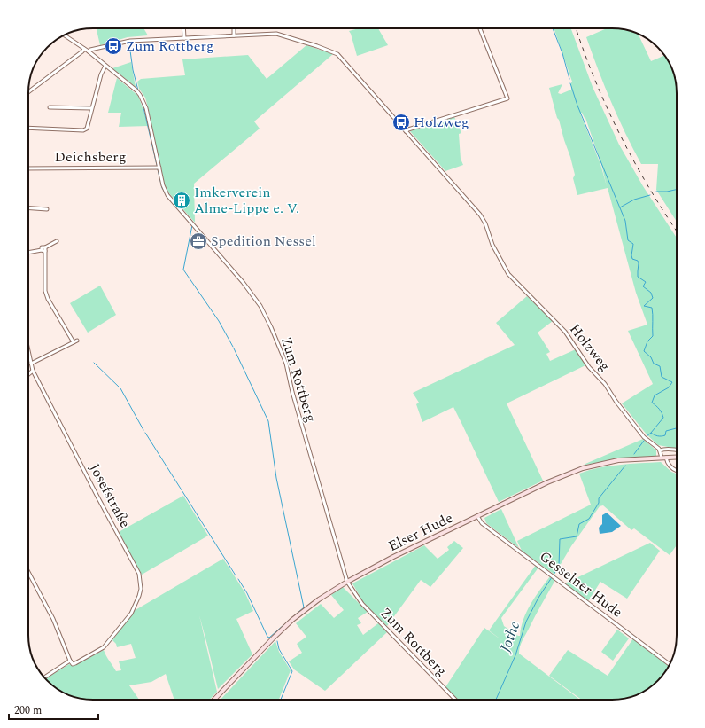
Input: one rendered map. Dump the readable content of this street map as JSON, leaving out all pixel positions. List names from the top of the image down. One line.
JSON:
{"streets":{"street":["Deichsberg","Holzweg","Zum Rottberg","Josefstraße","Elser Hude","Gesselner Hude"]},"crossings":[["Deichsberg","Zum Rottberg"],["Holzweg","Zum Rottberg"],["Zum Rottberg","Elser Hude"],["Elser Hude","Gesselner Hude"]],"water":["Jothe"],"places":{"bus stop":["Zum Rottberg","Holzweg"],"building":["Imkerverein Alme-Lippe e. V."],"office":["Spedition Nessel"]},"scale_bar":"200 m"}
